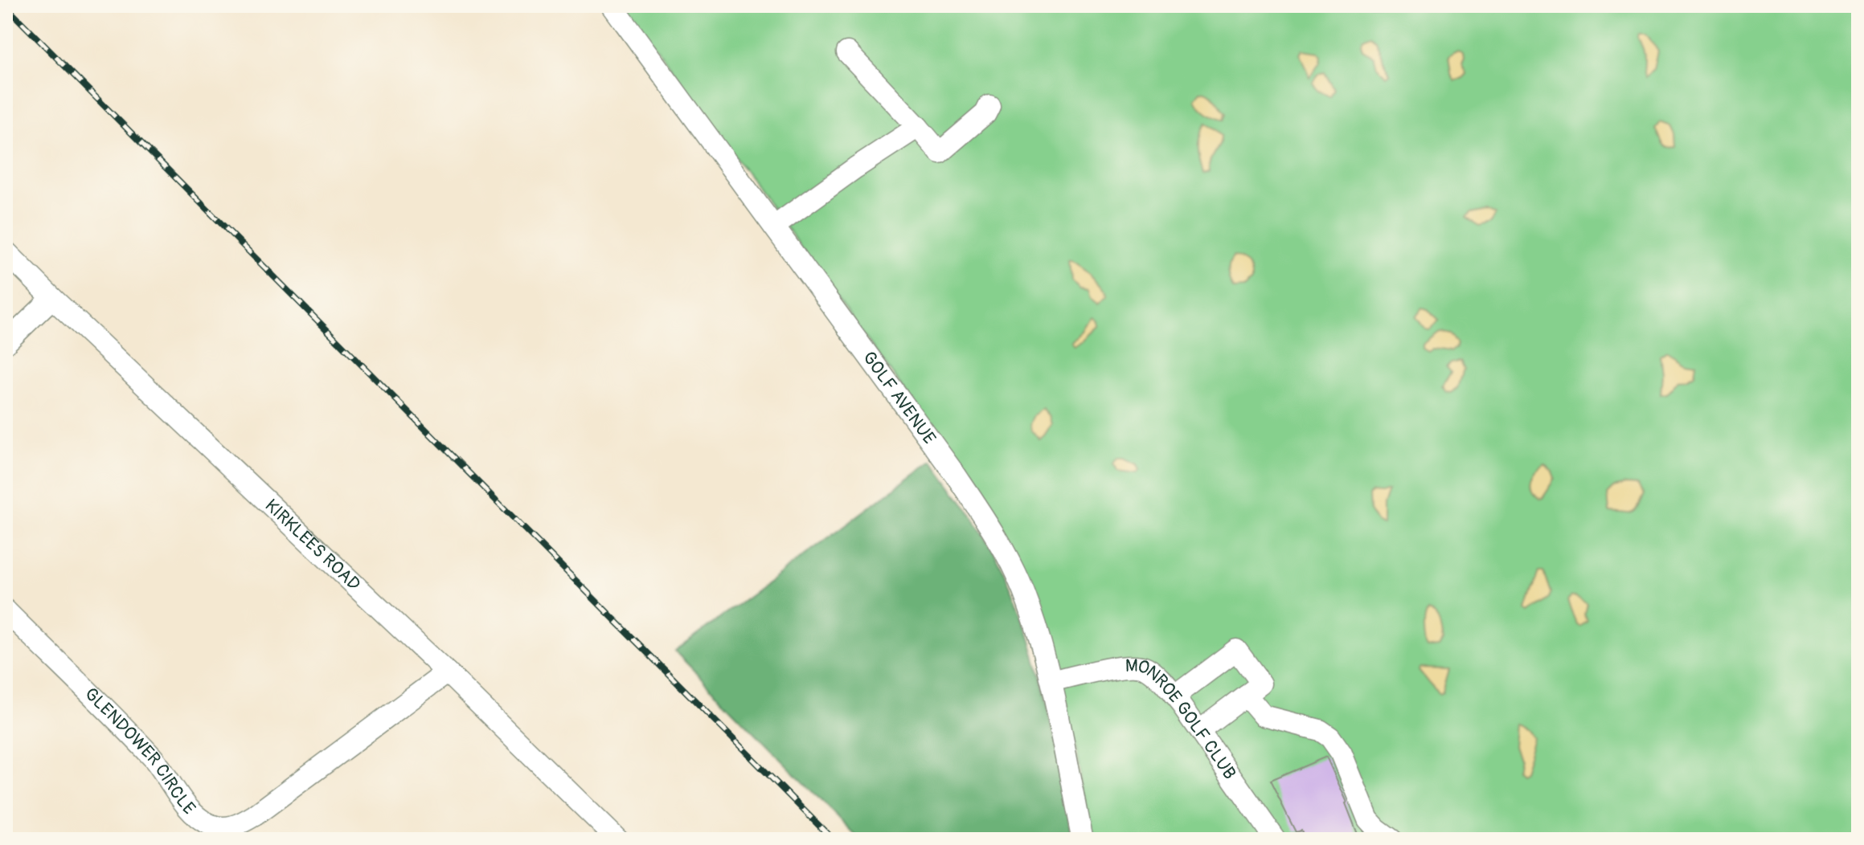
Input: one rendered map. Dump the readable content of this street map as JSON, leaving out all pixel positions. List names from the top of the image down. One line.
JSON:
{"streets":{"street":["GOLF AVENUE","KIRKLEES ROAD","MONROE GOLF CLUB","GLENDOWER CIRCLE"]},"crossings":[["GOLF AVENUE","MONROE GOLF CLUB"],["KIRKLEES ROAD","GLENDOWER CIRCLE"]]}
